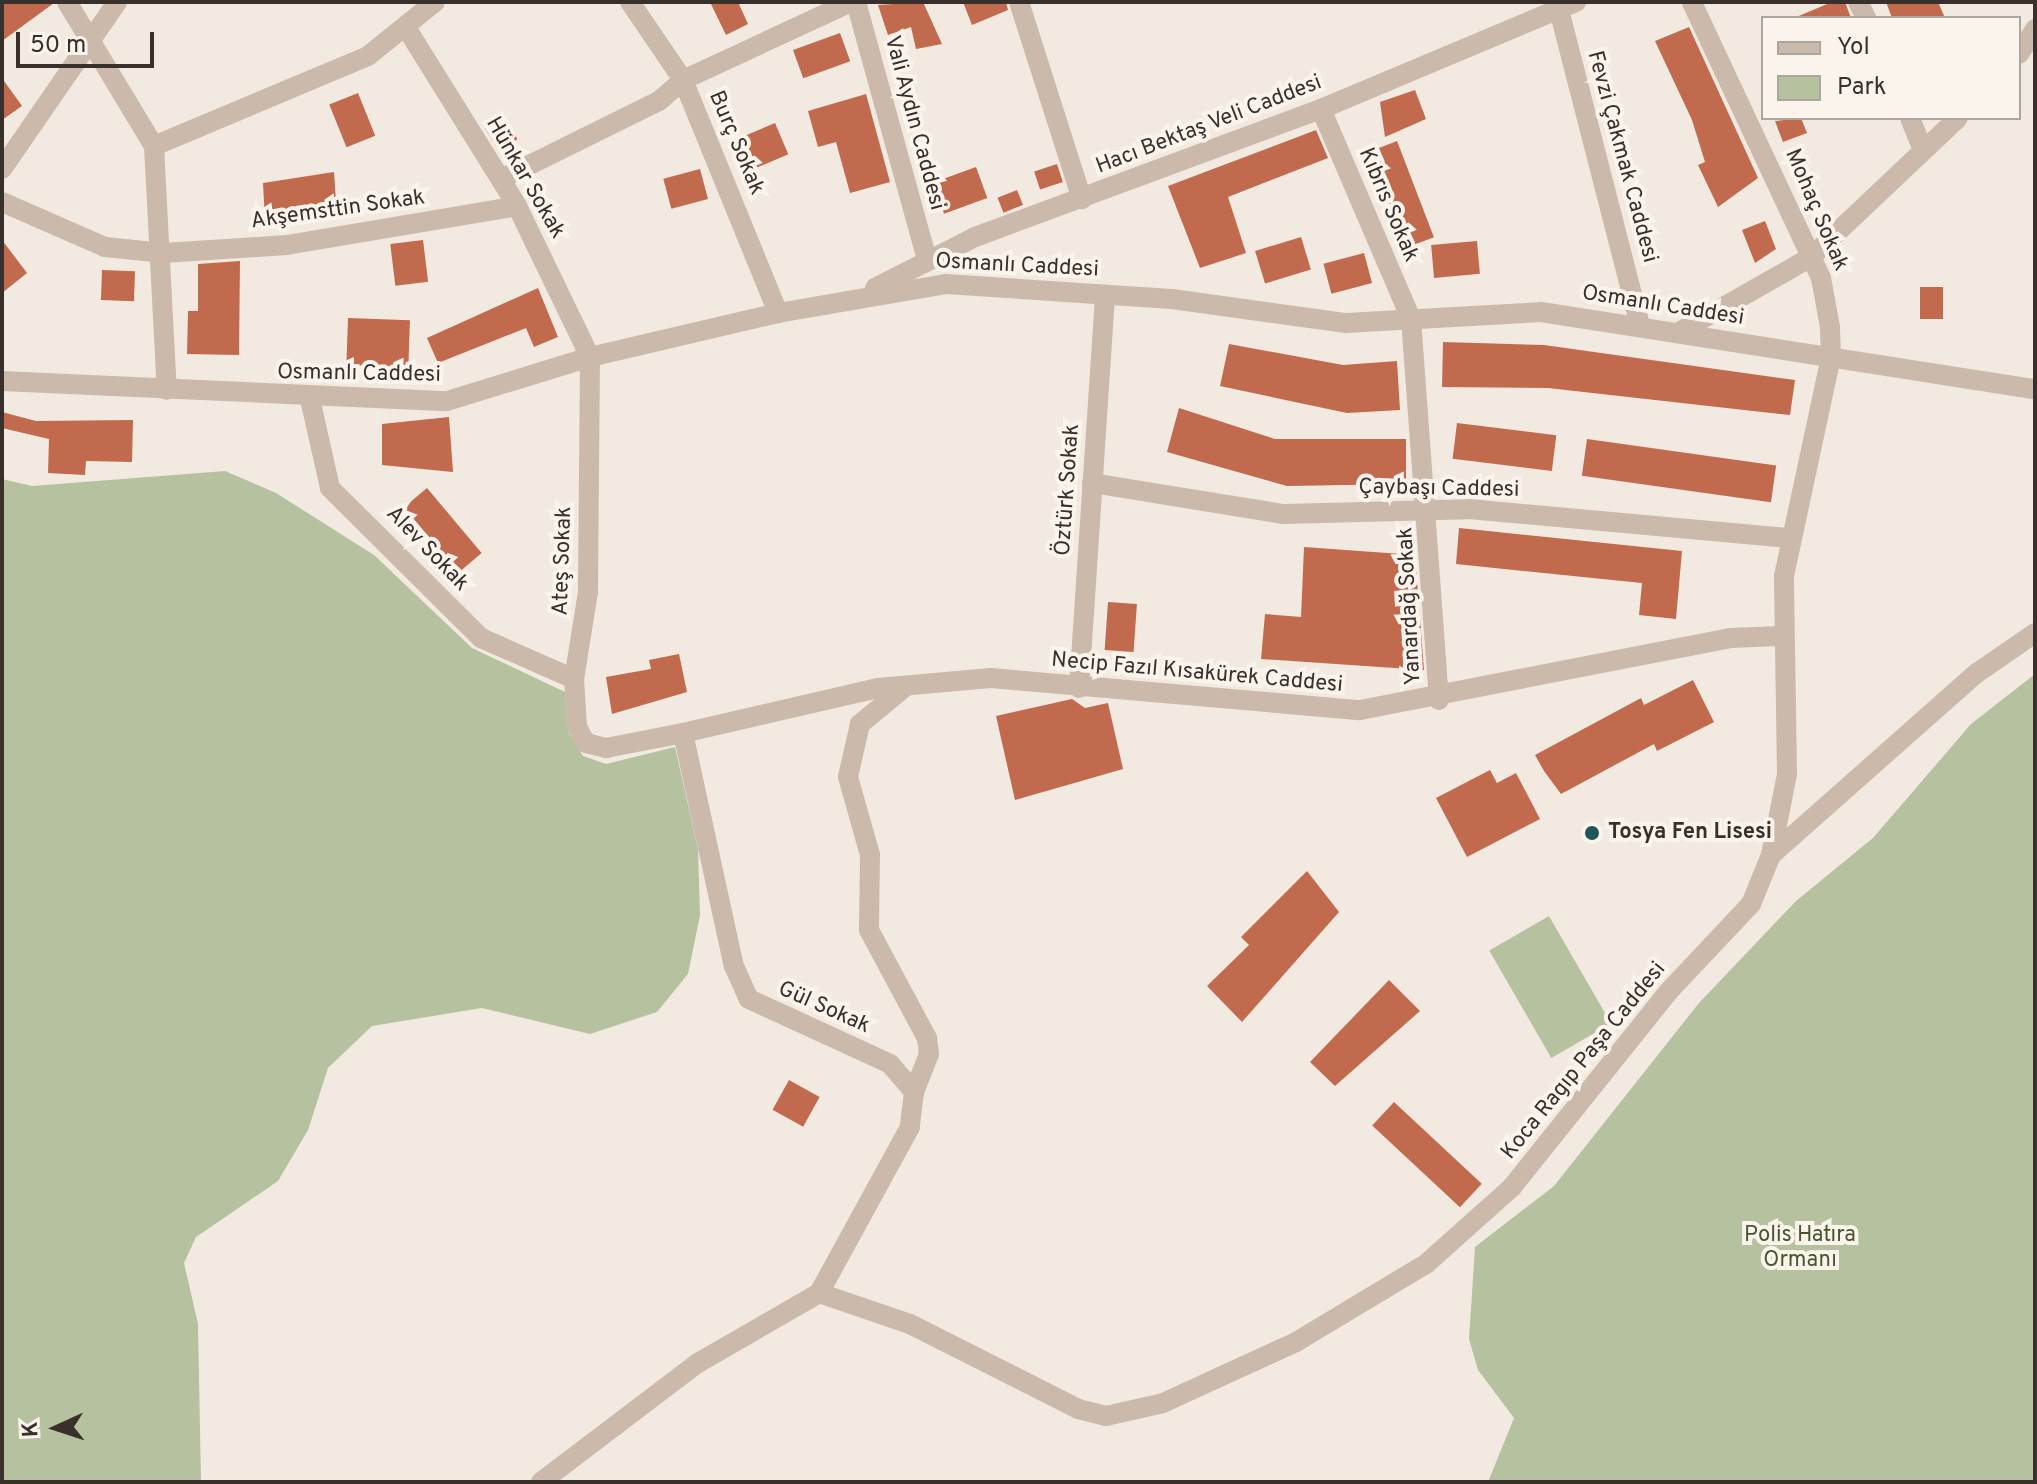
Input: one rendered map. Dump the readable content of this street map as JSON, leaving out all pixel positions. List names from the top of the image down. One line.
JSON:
{"streets":{"street":["Vali Aydın Caddesi","Hacı Bektaş Veli Caddesi","Burç Sokak","Fevzi Çakmak Caddesi","Hünkar Sokak","Kıbrıs Sokak","Akşemsttin Sokak","Mohaç Sokak","Osmanlı Caddesi","Çaybaşı Caddesi","Öztürk Sokak","Alev Sokak","Ateş Sokak","Yanardağ Sokak","Necip Fazıl Kısakürek Caddesi","Gül Sokak","Koca Ragıp Paşa Caddesi"]},"crossings":[["Vali Aydın Caddesi","Hacı Bektaş Veli Caddesi"],["Hacı Bektaş Veli Caddesi","Fevzi Çakmak Caddesi"],["Hacı Bektaş Veli Caddesi","Kıbrıs Sokak"],["Hacı Bektaş Veli Caddesi","Osmanlı Caddesi"],["Burç Sokak","Osmanlı Caddesi"],["Fevzi Çakmak Caddesi","Osmanlı Caddesi"],["Hünkar Sokak","Akşemsttin Sokak"],["Hünkar Sokak","Osmanlı Caddesi"],["Hünkar Sokak","Ateş Sokak"],["Kıbrıs Sokak","Osmanlı Caddesi"],["Kıbrıs Sokak","Yanardağ Sokak"],["Mohaç Sokak","Osmanlı Caddesi"],["Mohaç Sokak","Koca Ragıp Paşa Caddesi"],["Osmanlı Caddesi","Öztürk Sokak"],["Osmanlı Caddesi","Alev Sokak"],["Osmanlı Caddesi","Ateş Sokak"],["Osmanlı Caddesi","Yanardağ Sokak"],["Osmanlı Caddesi","Koca Ragıp Paşa Caddesi"],["Çaybaşı Caddesi","Öztürk Sokak"],["Çaybaşı Caddesi","Yanardağ Sokak"],["Çaybaşı Caddesi","Koca Ragıp Paşa Caddesi"],["Öztürk Sokak","Necip Fazıl Kısakürek Caddesi"],["Alev Sokak","Ateş Sokak"],["Ateş Sokak","Necip Fazıl Kısakürek Caddesi"],["Yanardağ Sokak","Necip Fazıl Kısakürek Caddesi"],["Necip Fazıl Kısakürek Caddesi","Gül Sokak"],["Necip Fazıl Kısakürek Caddesi","Koca Ragıp Paşa Caddesi"]],"parks":["Polis Hatıra Ormanı"],"places":["Tosya Fen Lisesi"],"legend":["Yol","Park"],"scale_bar":"50 m","north":"left"}
